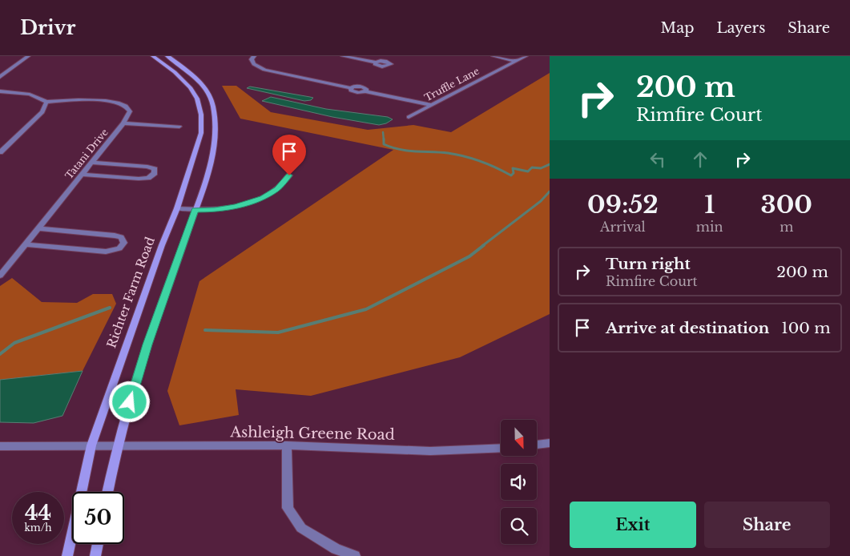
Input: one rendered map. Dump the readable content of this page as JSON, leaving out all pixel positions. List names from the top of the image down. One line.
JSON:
{"streets":{"main road":["Richter Farm Road"],"street":["Truffle Lane","Tatani Drive","Ashleigh Greene Road"]},"crossings":[["Richter Farm Road","Ashleigh Greene Road"]],"north":"bottom","page":{"header":"Drivr","nav":["Map","Layers","Share"],"turn":["200 m","Rimfire Court"],"eta":["09:52","Arrival","1","min","300","m"],"list":[{"name":"Turn right","note":"Rimfire Court","value":"200 m"},{"name":"Arrive at destination","value":"100 m"}],"speed":"44 km/h","limit":"50","buttons":["Exit","Share"]}}
